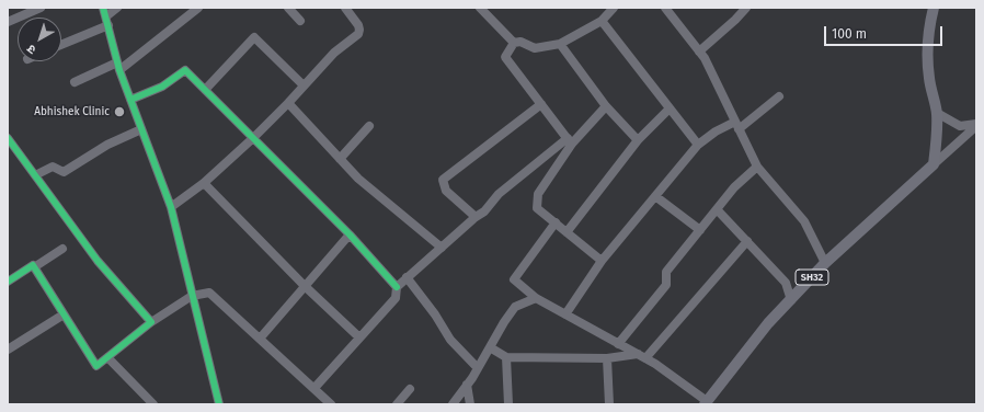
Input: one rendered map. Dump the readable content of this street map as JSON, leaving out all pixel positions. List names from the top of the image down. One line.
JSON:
{"streets":{"main road":["SH32"]},"places":["Abhishek Clinic"],"scale_bar":"100 m","north":"bottom left"}
